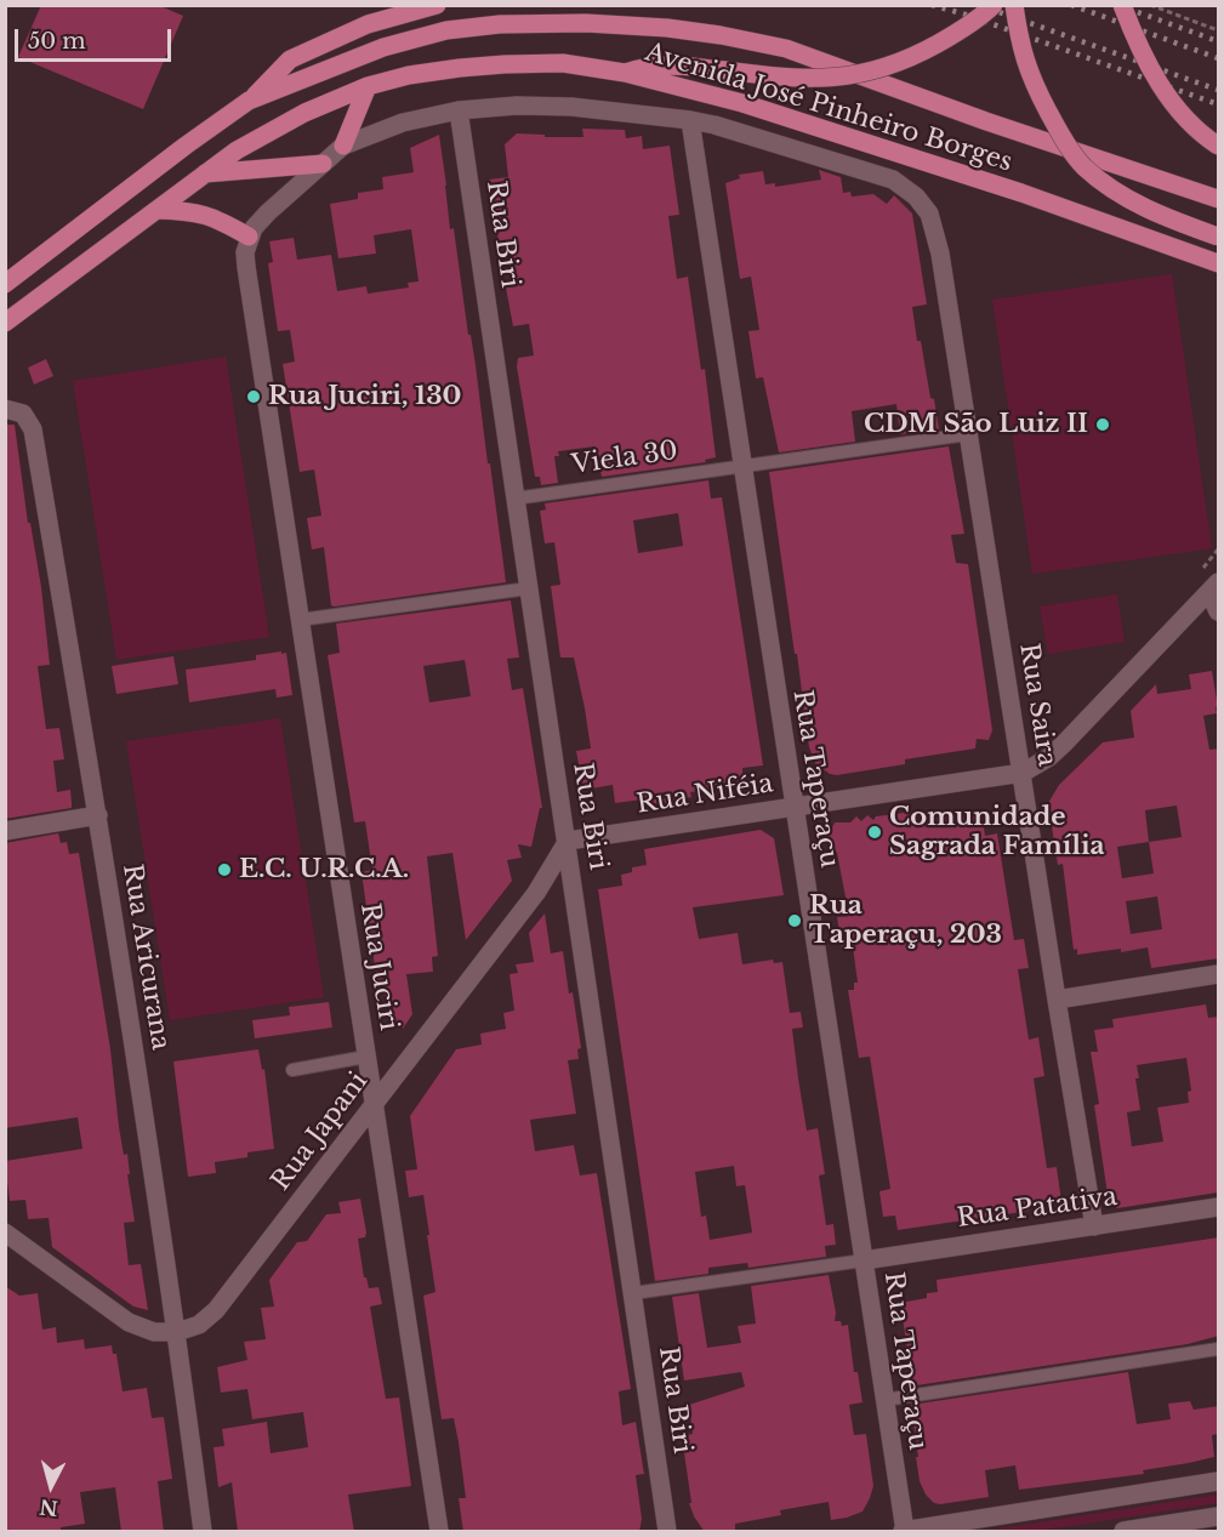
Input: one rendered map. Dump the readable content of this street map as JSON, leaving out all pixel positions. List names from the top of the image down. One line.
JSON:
{"streets":{"main road":["Avenida José Pinheiro Borges"],"street":["Rua Biri","Rua Saira","Rua Taperaçu","Rua Niféia","Rua Aricurana","Rua Juciri","Rua Japani","Rua Patativa"],"lane":["Viela 30"]},"crossings":[["Rua Biri","Viela 30"],["Rua Biri","Rua Niféia"],["Rua Biri","Rua Japani"],["Viela 30","Rua Saira"],["Viela 30","Rua Taperaçu"],["Rua Saira","Rua Taperaçu"],["Rua Saira","Rua Niféia"],["Rua Saira","Rua Patativa"],["Rua Taperaçu","Rua Niféia"],["Rua Taperaçu","Rua Patativa"],["Rua Niféia","Rua Japani"],["Rua Aricurana","Rua Japani"],["Rua Juciri","Rua Japani"]],"places":["Rua Juciri, 130","CDM São Luiz II","Comunidade Sagrada Família","E.C. U.R.C.A.","Rua Taperaçu, 203"],"scale_bar":"50 m","north":"bottom"}
